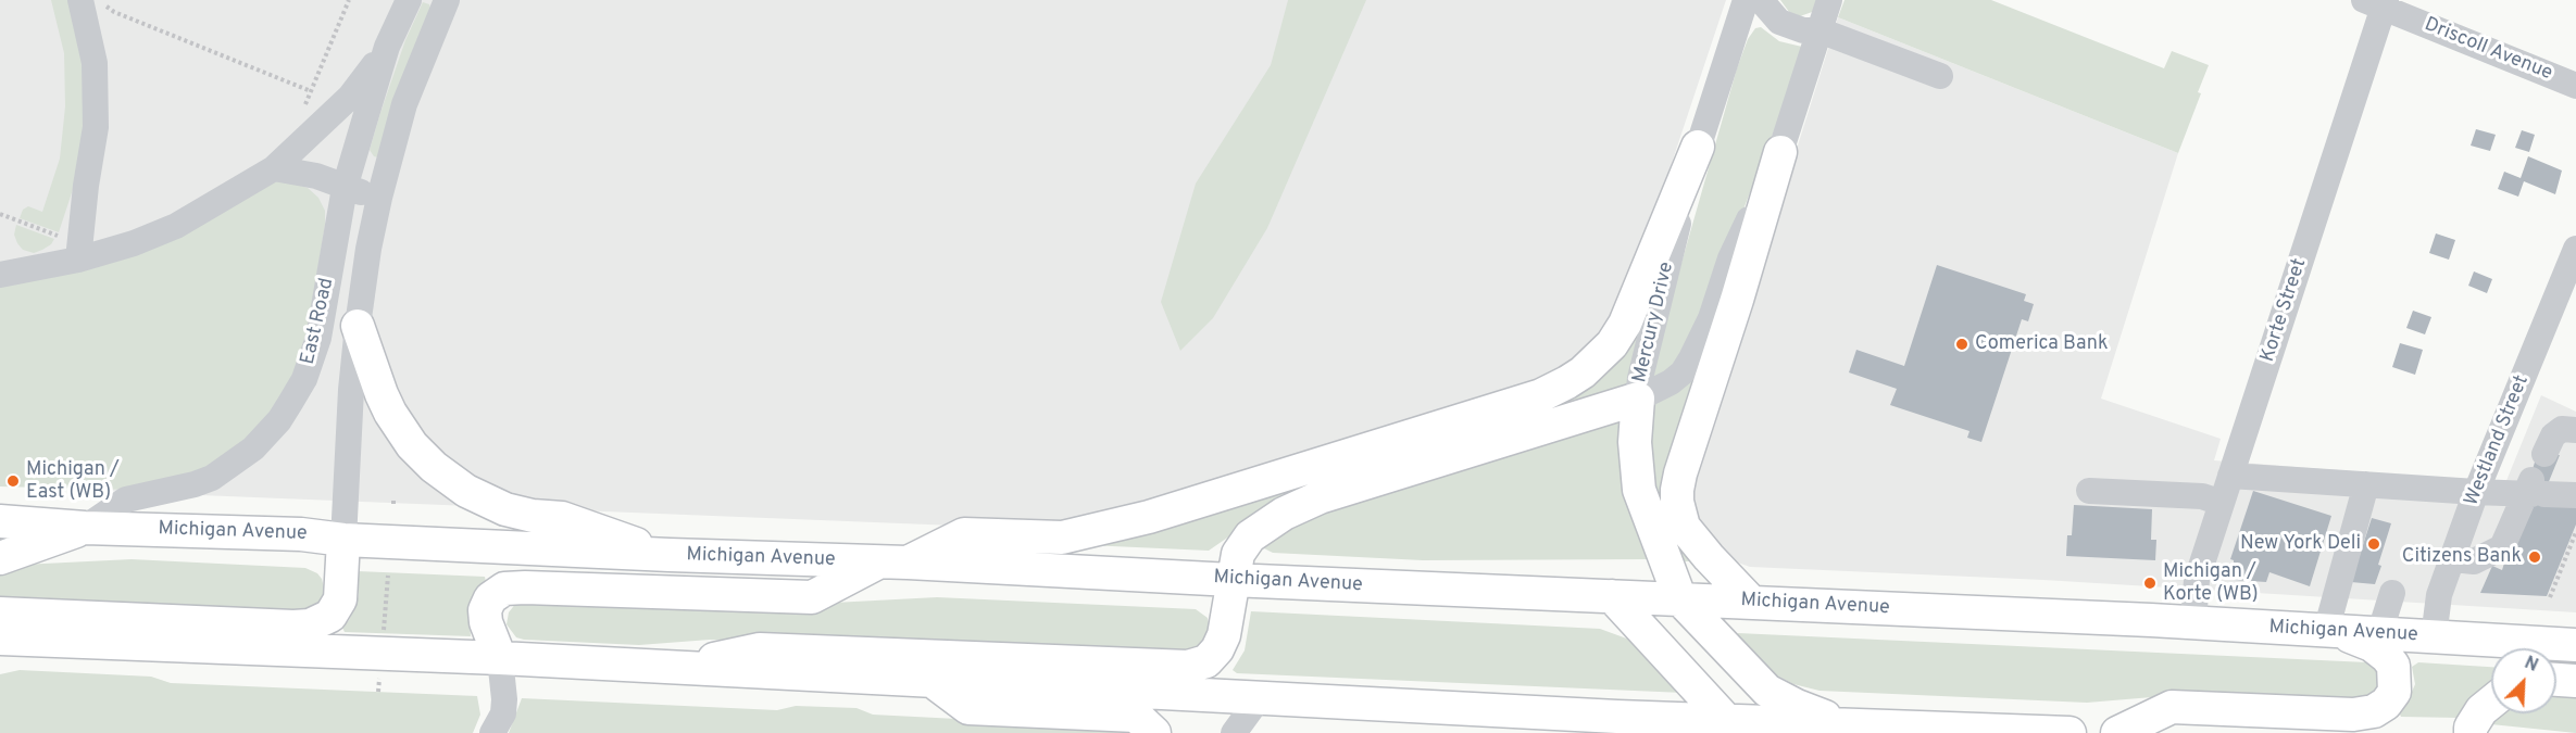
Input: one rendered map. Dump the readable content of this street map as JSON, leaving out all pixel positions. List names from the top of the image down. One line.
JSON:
{"streets":{"main road":["Michigan Avenue"],"street":["Driscoll Avenue","Korte Street","East Road","Mercury Drive","Westland Street"]},"crossings":[["Driscoll Avenue","Korte Street"],["Korte Street","Michigan Avenue"],["East Road","Michigan Avenue"],["Westland Street","Michigan Avenue"]],"places":["Comerica Bank","Michigan / East (WB)","New York Deli","Citizens Bank","Michigan / Korte (WB)"],"north":"top right"}
